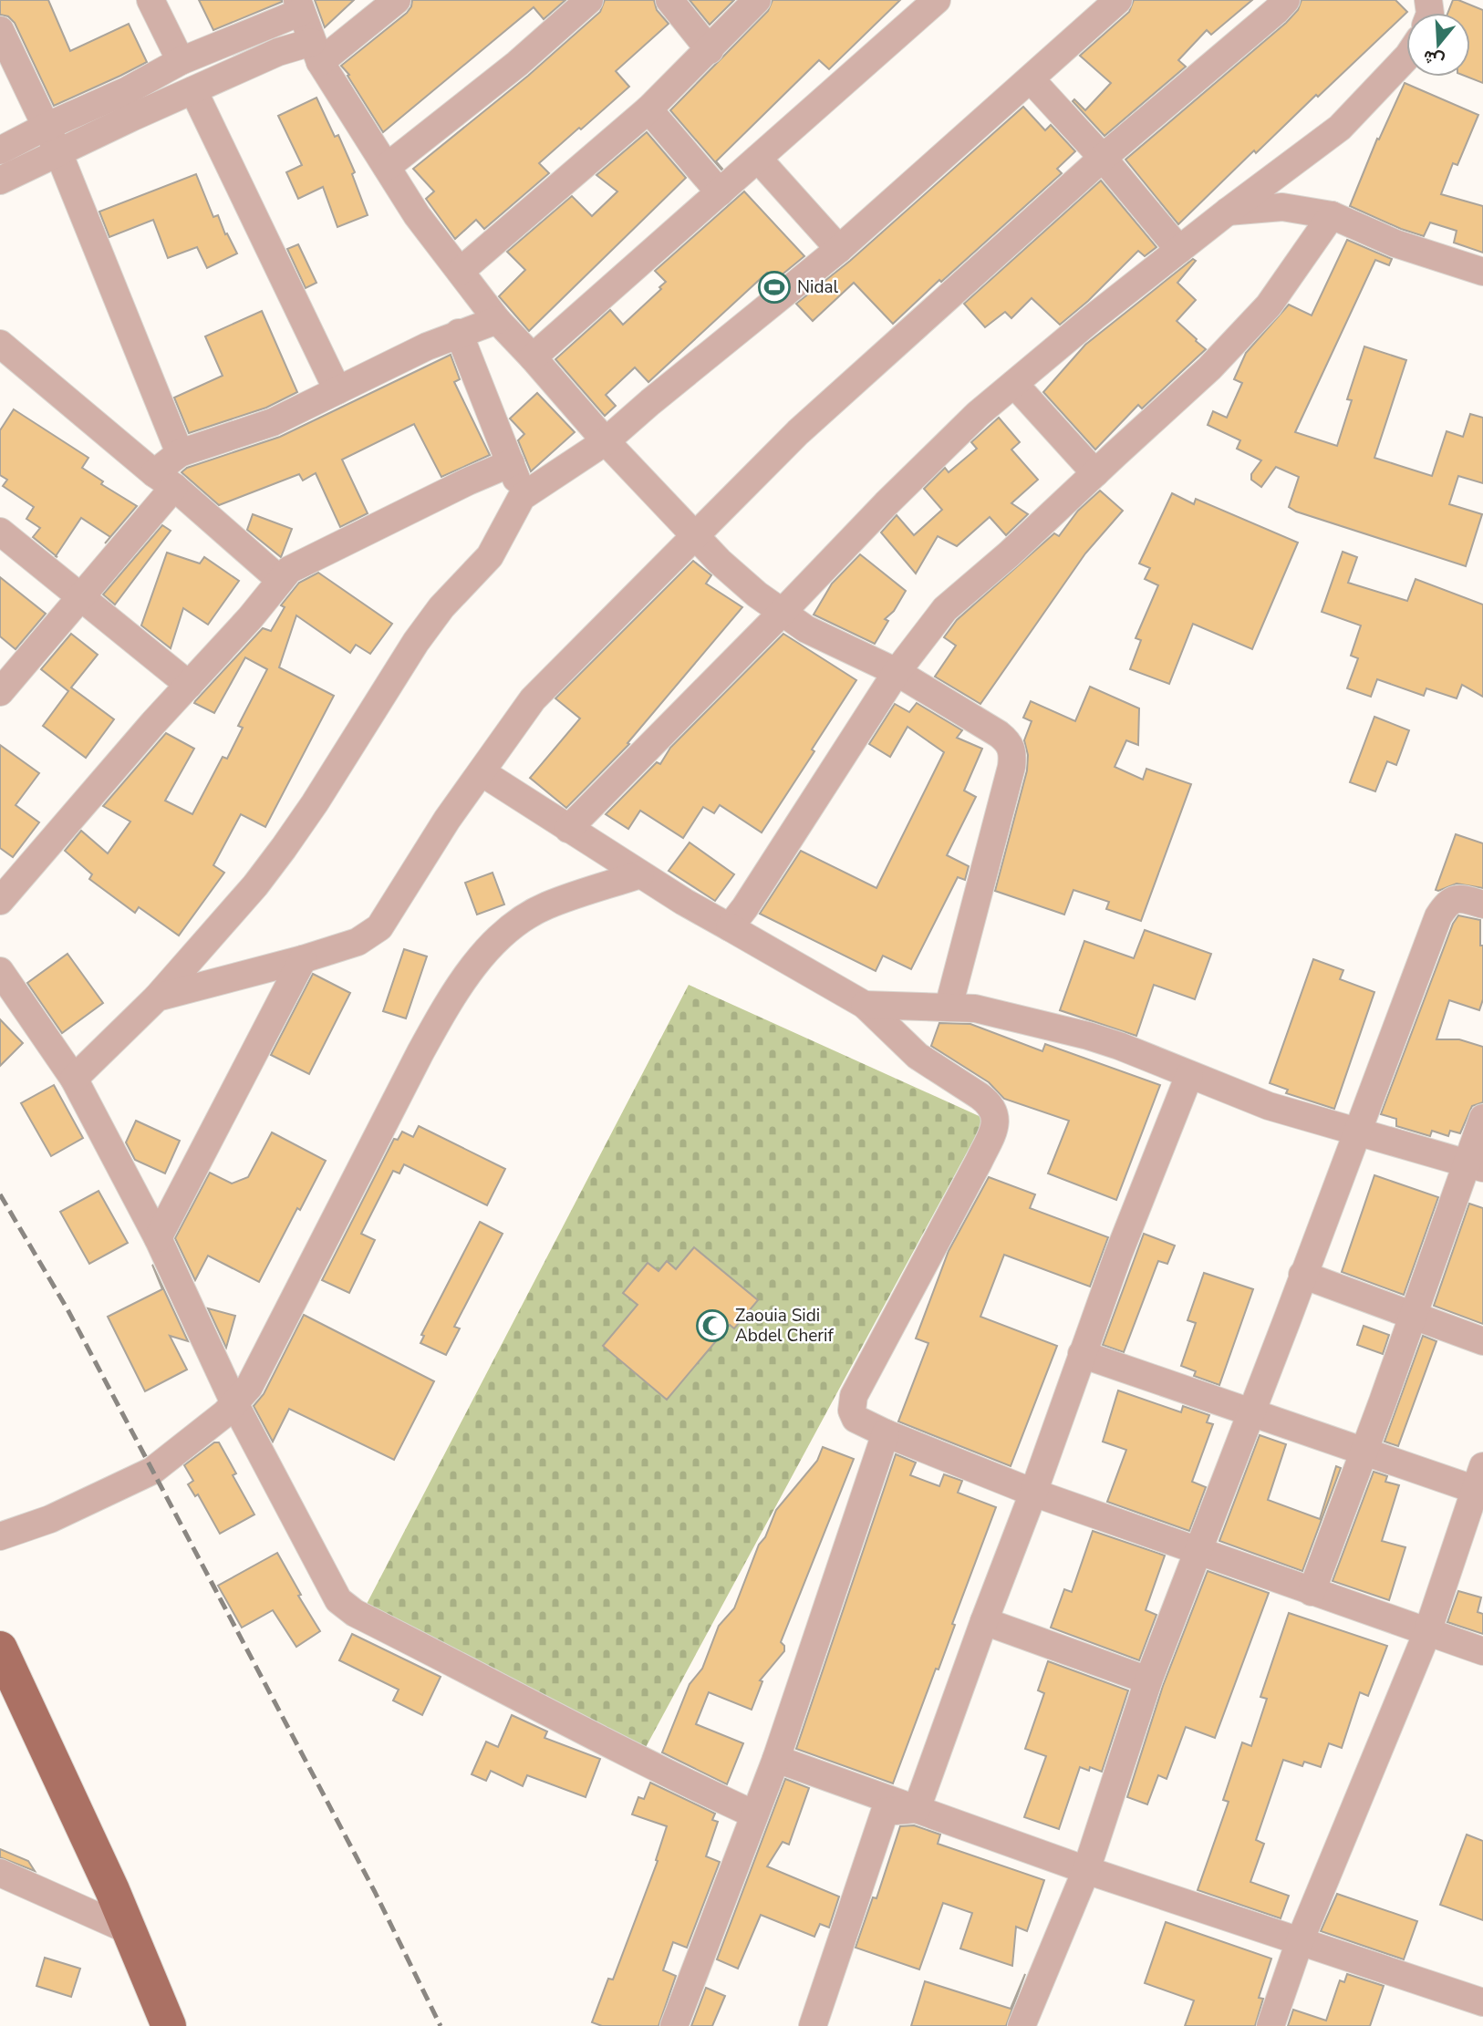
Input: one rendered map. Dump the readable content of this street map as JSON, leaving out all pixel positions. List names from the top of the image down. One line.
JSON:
{"places":{"sports":["Nidal"],"mosque":["Zaouia Sidi Abdel Cherif"]},"north":"bottom"}
